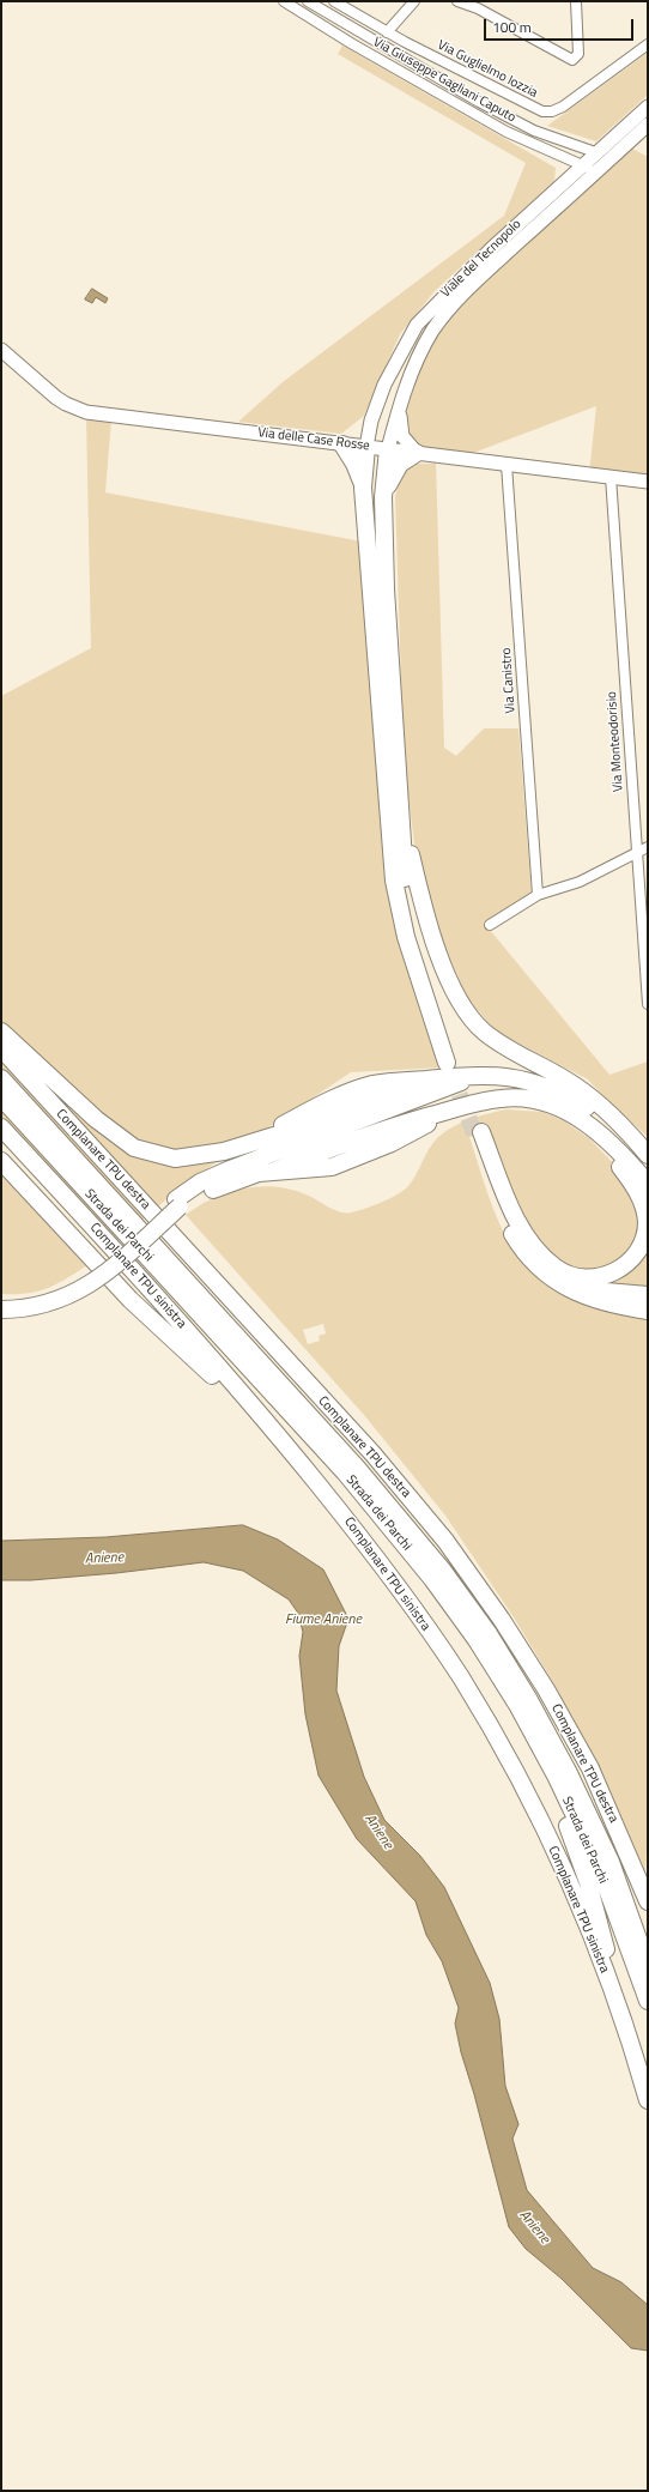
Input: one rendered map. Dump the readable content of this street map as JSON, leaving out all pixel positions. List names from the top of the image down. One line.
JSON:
{"streets":{"highway":["Complanare TPU destra","Strada dei Parchi","Complanare TPU sinistra"],"main road":["Viale del Tecnopolo","Via delle Case Rosse"],"street":["Via Guglielmo Iozzia","Via Giuseppe Gagliani Caputo","Via Canistro","Via Monteodorisio"]},"crossings":[["Via Giuseppe Gagliani Caputo","Viale del Tecnopolo"],["Viale del Tecnopolo","Via delle Case Rosse"],["Via delle Case Rosse","Via Canistro"],["Via delle Case Rosse","Via Monteodorisio"]],"water":["Aniene","Fiume Aniene"],"scale_bar":"100 m"}
